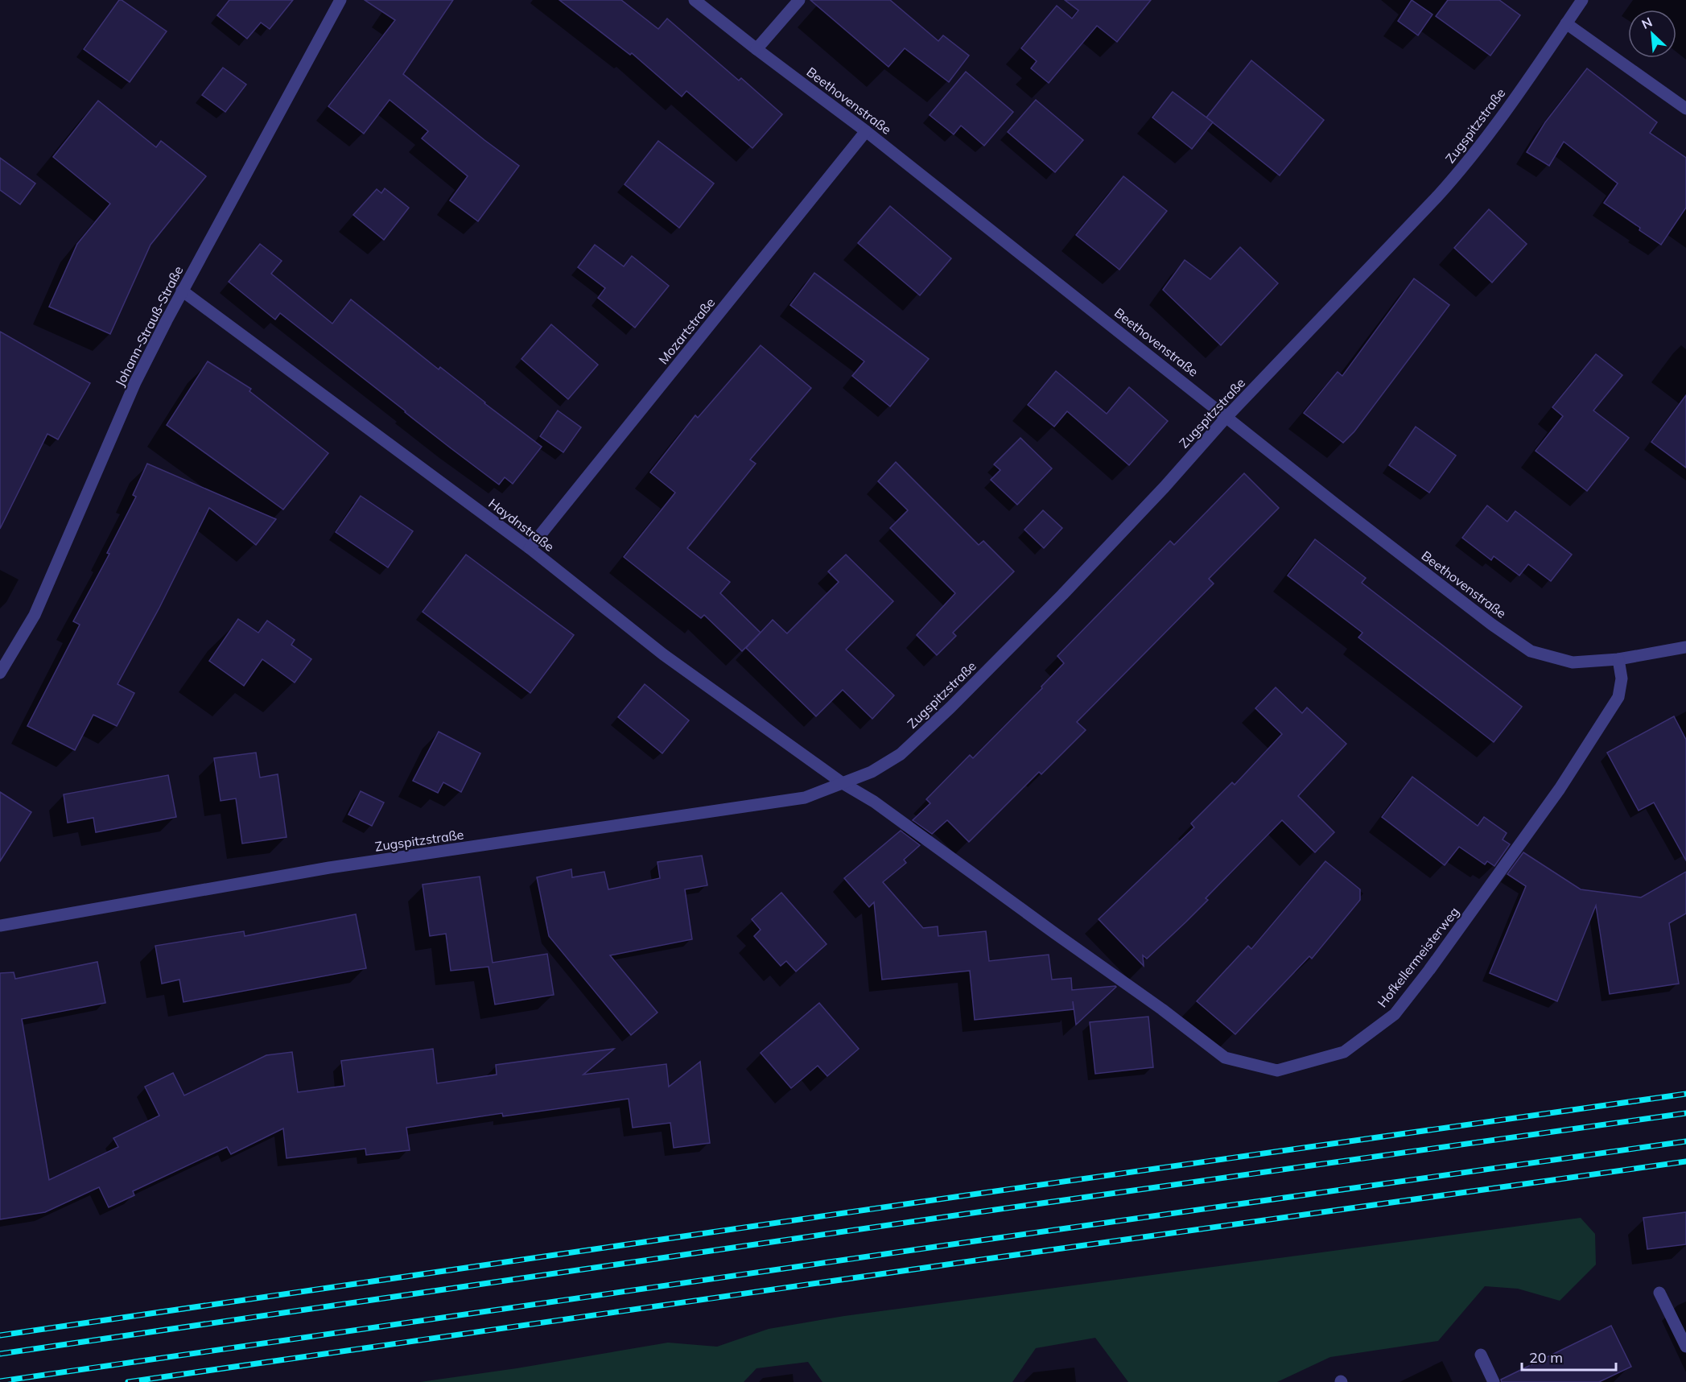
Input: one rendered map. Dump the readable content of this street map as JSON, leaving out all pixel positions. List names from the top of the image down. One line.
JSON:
{"streets":{"street":["Beethovenstraße","Zugspitzstraße","Johann-Strauß-Straße","Mozartstraße","Haydnstraße","Hofkellermeisterweg"]},"crossings":[["Beethovenstraße","Zugspitzstraße"],["Beethovenstraße","Mozartstraße"],["Beethovenstraße","Hofkellermeisterweg"],["Zugspitzstraße","Haydnstraße"],["Zugspitzstraße","Hofkellermeisterweg"],["Johann-Strauß-Straße","Haydnstraße"],["Mozartstraße","Haydnstraße"],["Haydnstraße","Hofkellermeisterweg"]],"scale_bar":"20 m","north":"top left"}
